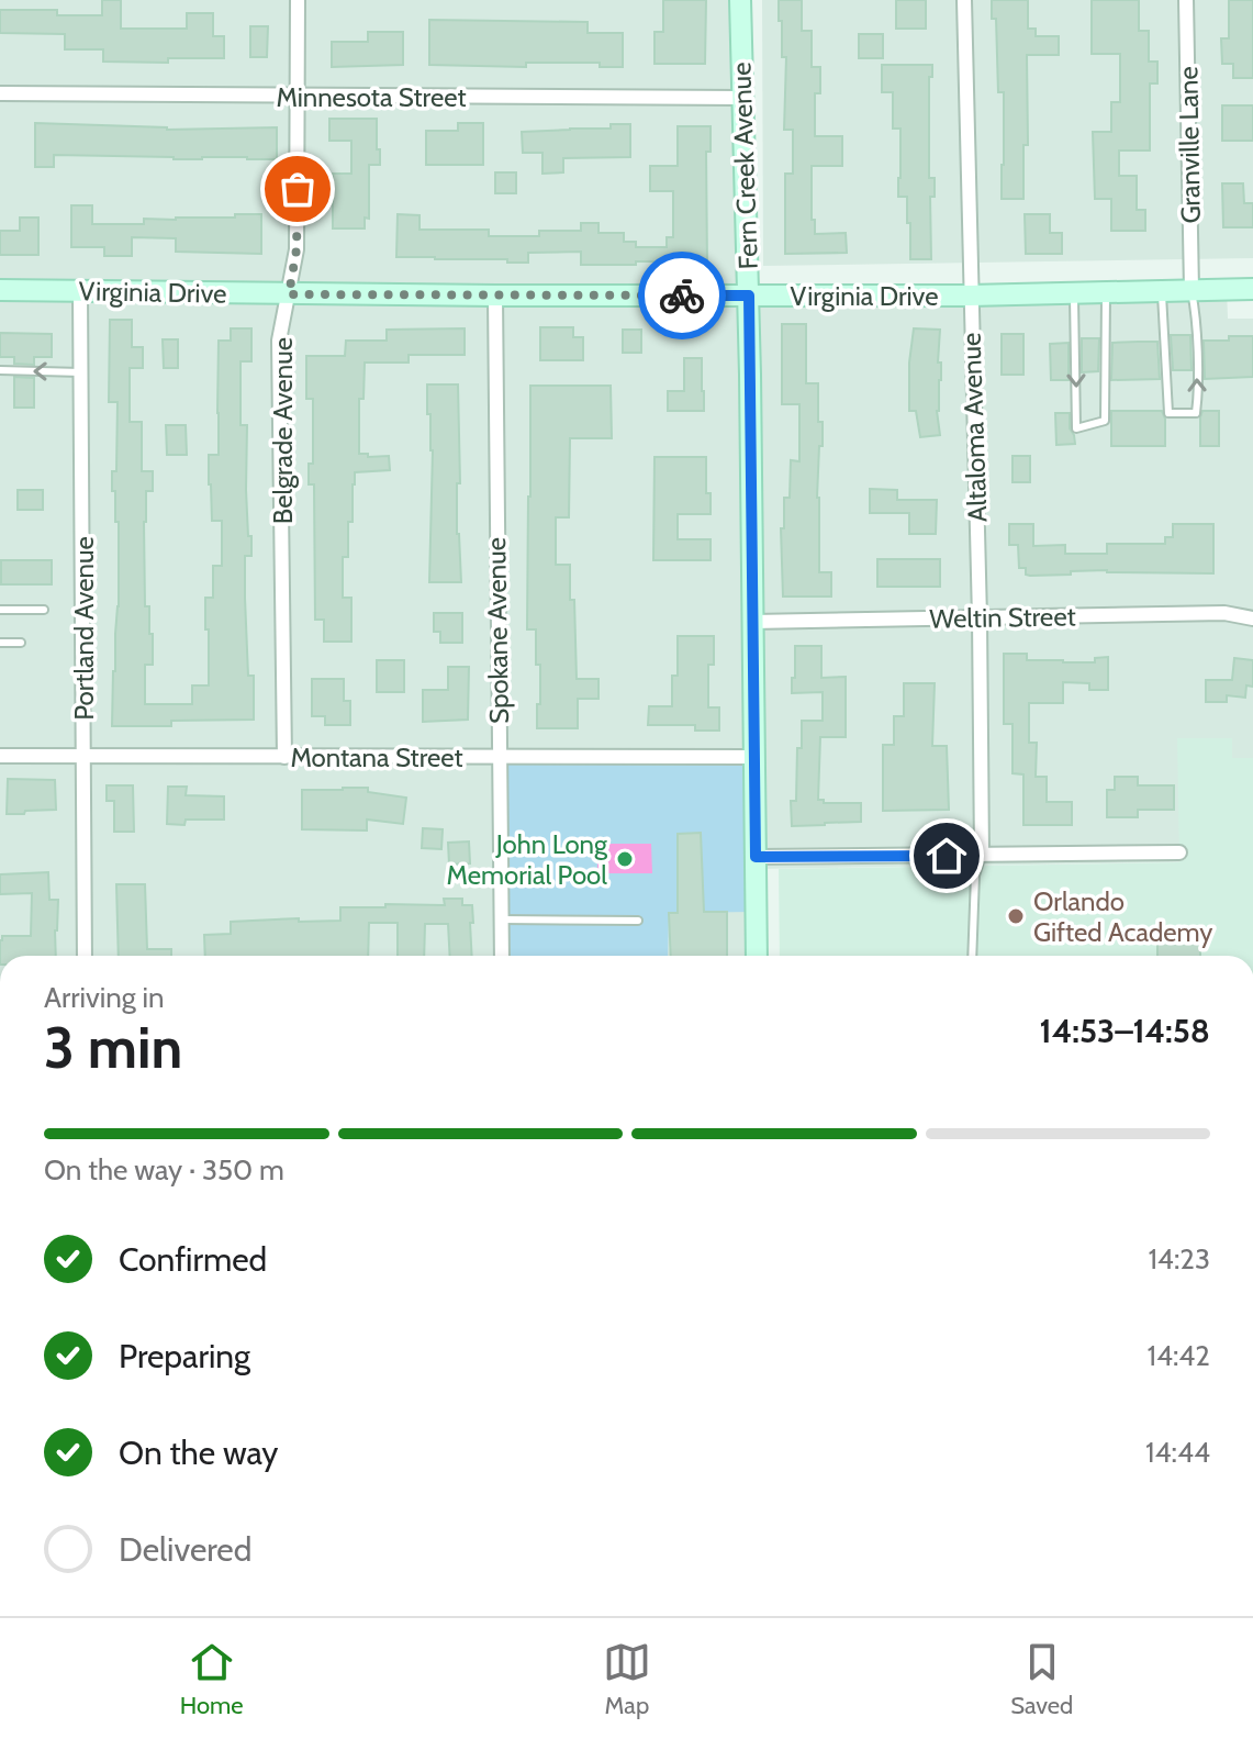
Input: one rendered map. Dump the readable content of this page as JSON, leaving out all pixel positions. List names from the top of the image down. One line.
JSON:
{"streets":{"street":["Minnesota Street","Granville Lane","Fern Creek Avenue","Virginia Drive","Altaloma Avenue","Belgrade Avenue","Weltin Street","Portland Avenue","Spokane Avenue","Montana Street"]},"crossings":[["Minnesota Street","Fern Creek Avenue"],["Minnesota Street","Belgrade Avenue"],["Granville Lane","Virginia Drive"],["Fern Creek Avenue","Virginia Drive"],["Fern Creek Avenue","Weltin Street"],["Fern Creek Avenue","Montana Street"],["Virginia Drive","Altaloma Avenue"],["Virginia Drive","Belgrade Avenue"],["Virginia Drive","Portland Avenue"],["Virginia Drive","Spokane Avenue"],["Altaloma Avenue","Weltin Street"],["Belgrade Avenue","Montana Street"],["Portland Avenue","Montana Street"],["Spokane Avenue","Montana Street"]],"places":["John Long Memorial Pool","Orlando Gifted Academy"],"page":{"heading":["3 min","Arriving in","14:53–14:58"],"bar":"On the way · 350 m","list":[["Confirmed","14:23"],["Preparing","14:42"],["On the way","14:44"],"Delivered"],"tabs":["Home","Map","Saved"]}}
